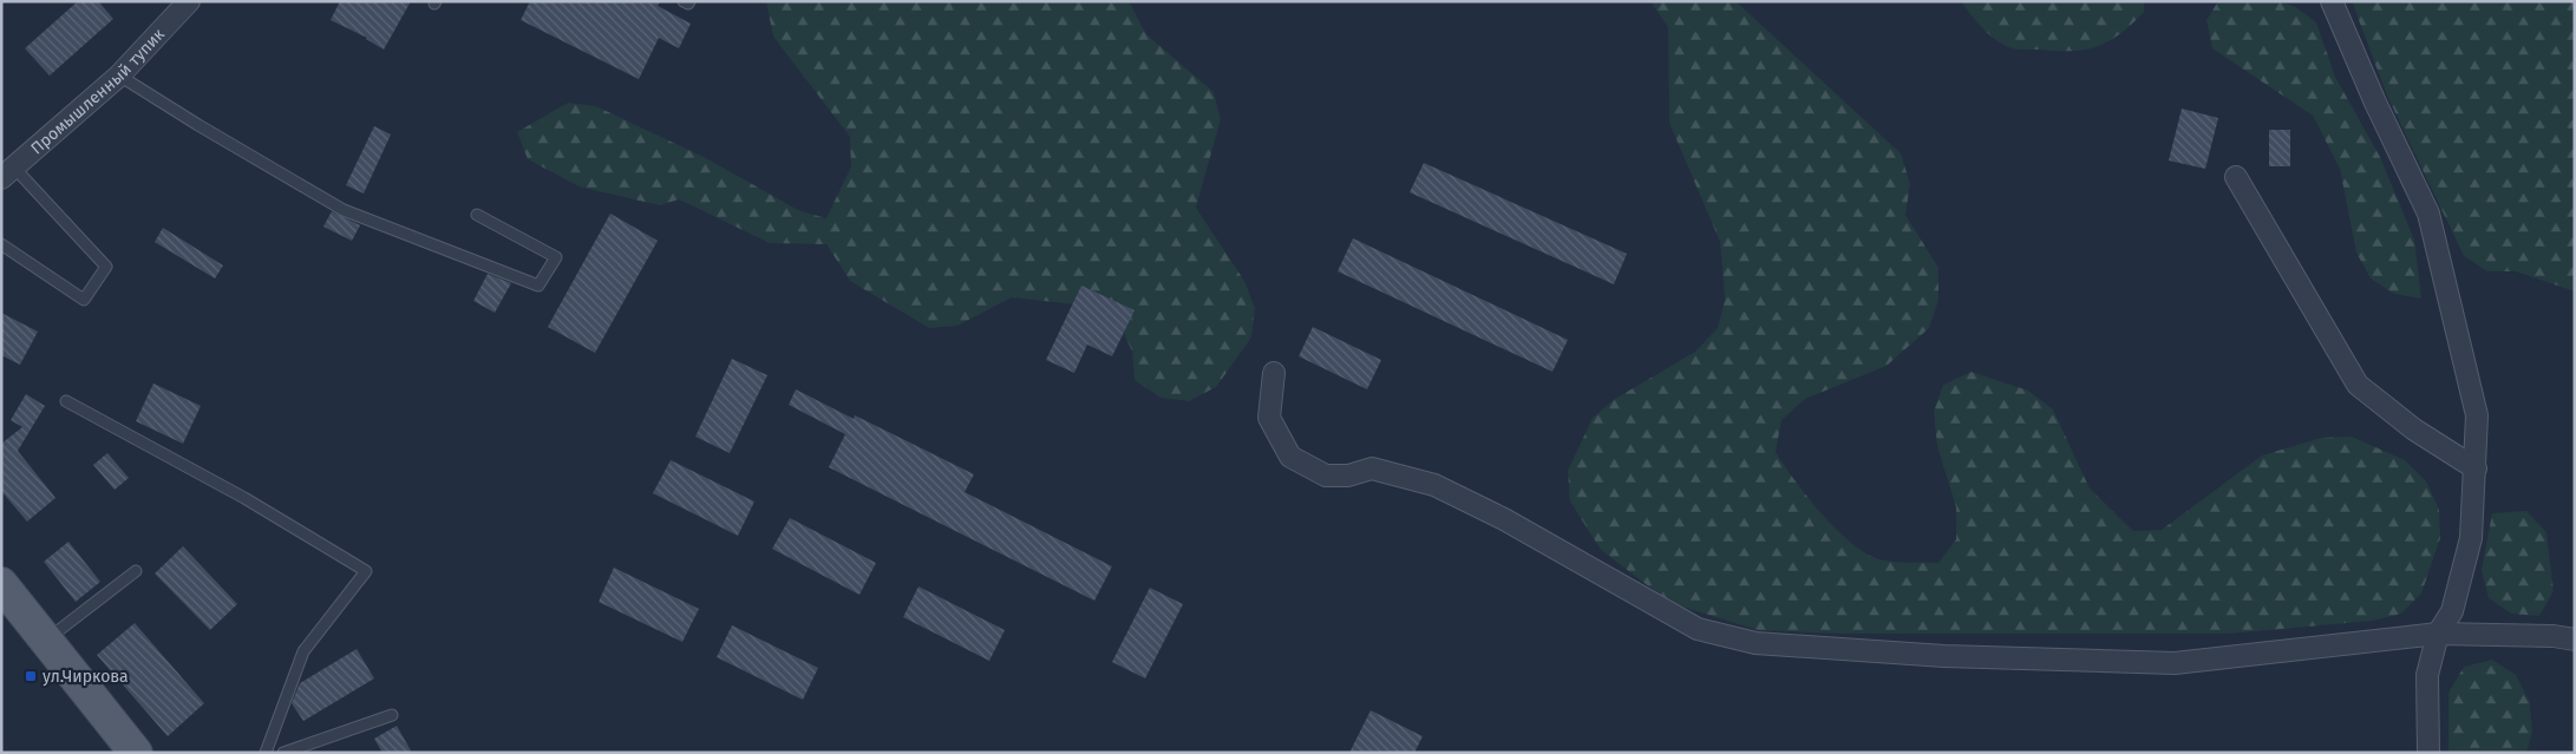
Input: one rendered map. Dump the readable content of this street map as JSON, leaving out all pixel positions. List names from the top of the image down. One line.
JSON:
{"streets":{"street":["Промышленный тупик"]},"places":{"transit":["ул.Чиркова"]}}
